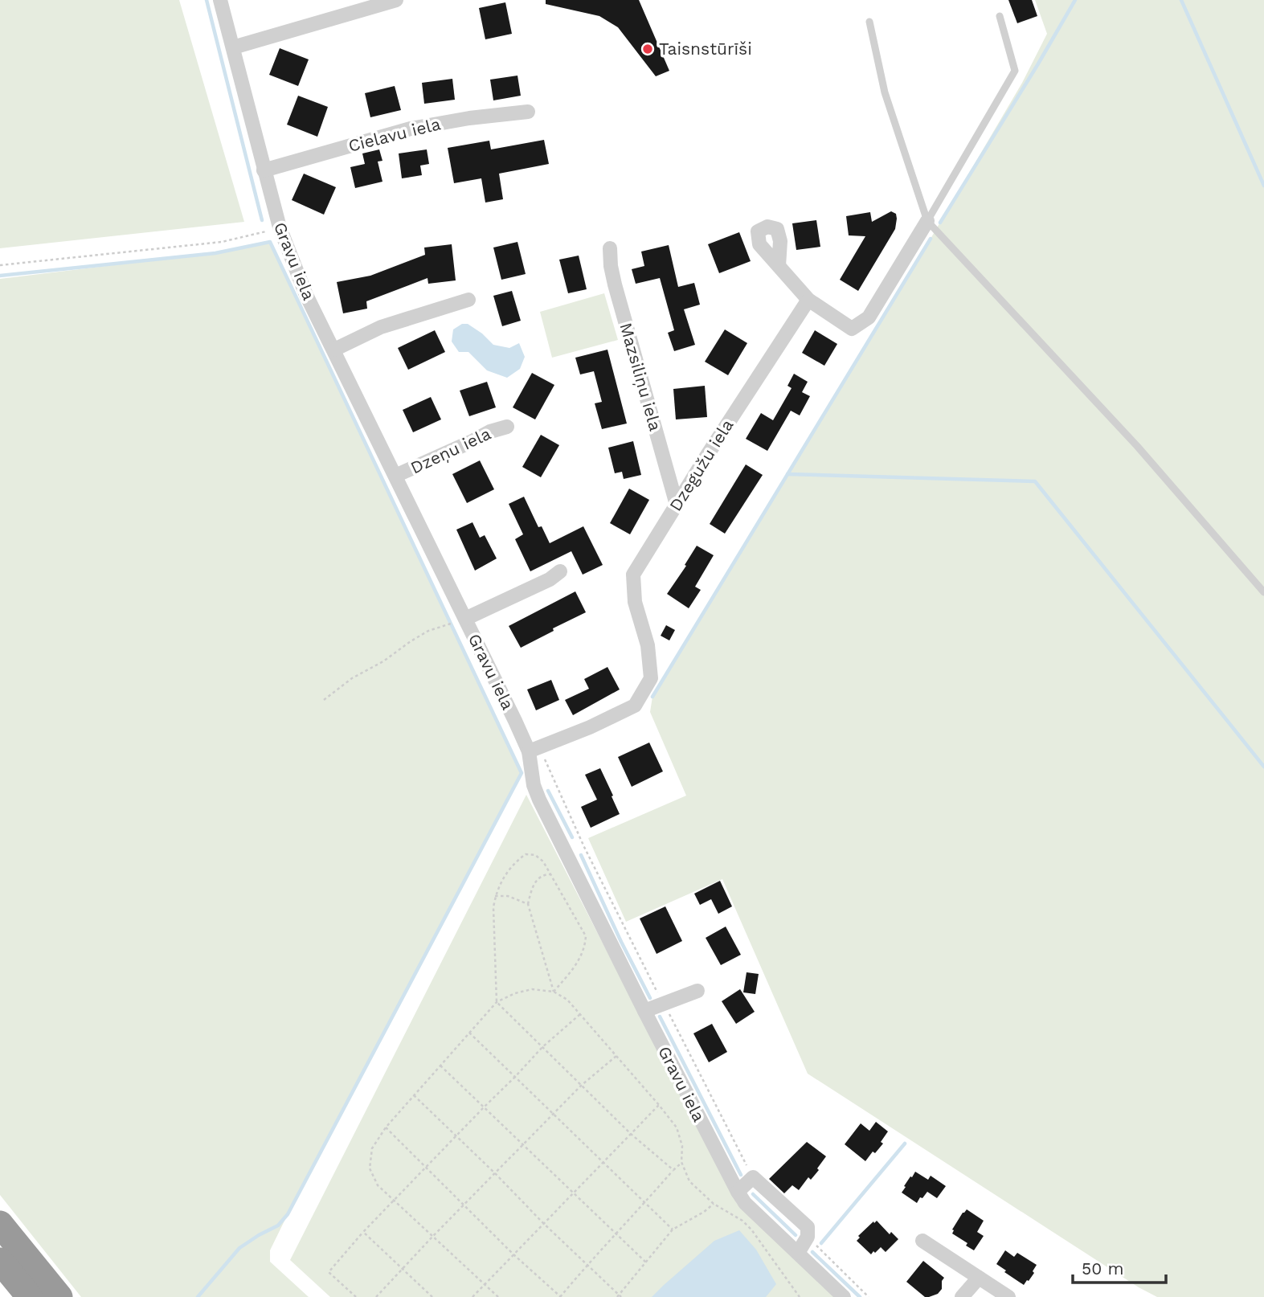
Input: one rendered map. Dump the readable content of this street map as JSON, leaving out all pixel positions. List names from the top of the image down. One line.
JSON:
{"streets":{"street":["Cielavu iela","Gravu iela","Mazsiliņu iela","Dzeņu iela","Dzegužu iela"]},"crossings":[["Cielavu iela","Gravu iela"],["Gravu iela","Dzeņu iela"],["Gravu iela","Dzegužu iela"],["Mazsiliņu iela","Dzegužu iela"]],"places":["Taisnstūrīši"],"scale_bar":"50 m"}
